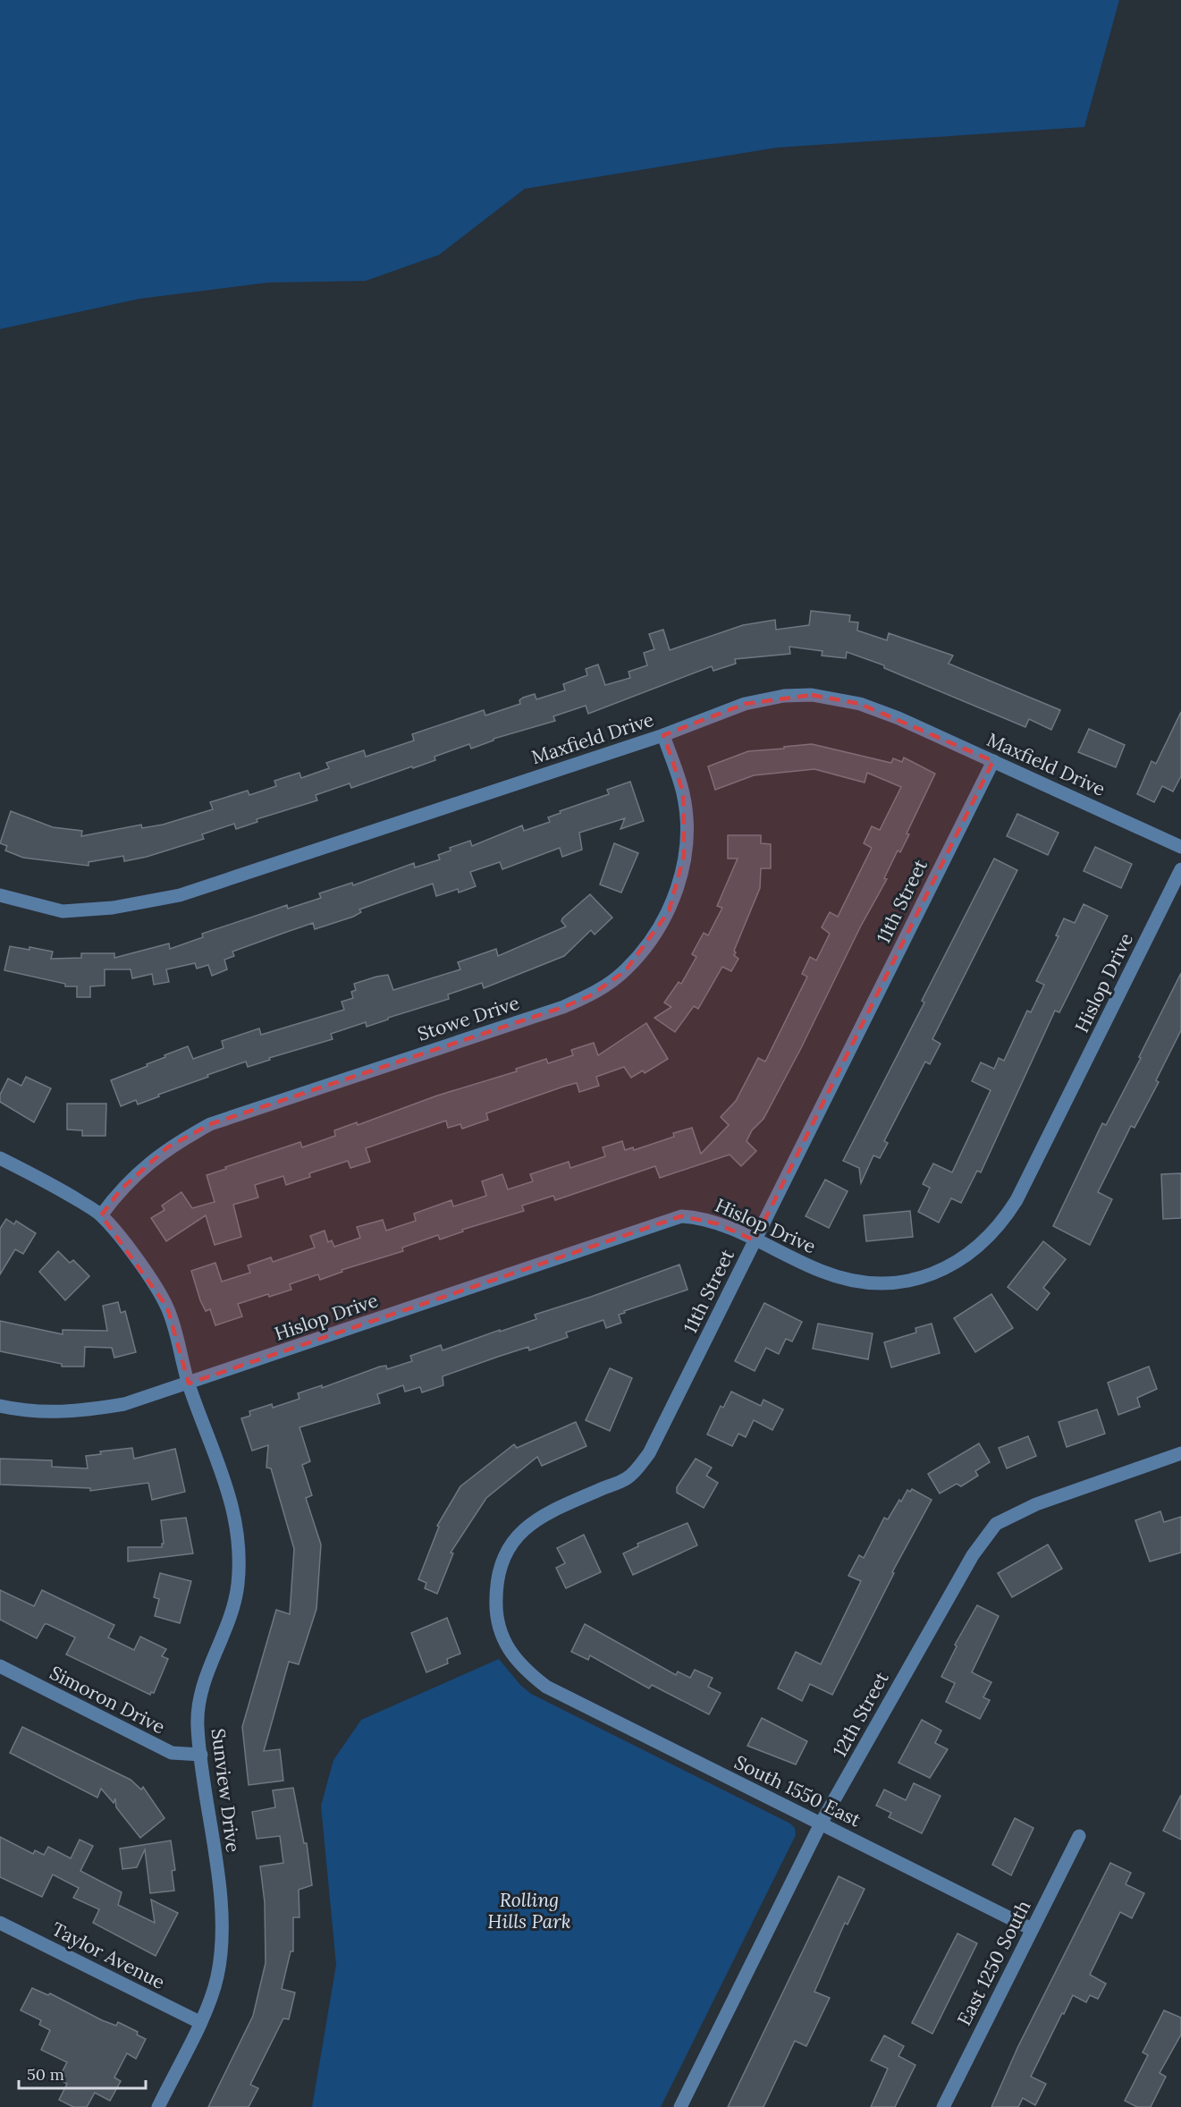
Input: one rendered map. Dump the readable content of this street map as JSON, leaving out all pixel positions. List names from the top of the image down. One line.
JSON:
{"streets":{"street":["Maxfield Drive","11th Street","Hislop Drive","Stowe Drive","Simoron Drive","12th Street","Sunview Drive","South 1550 East","Taylor Avenue","East 1250 South"]},"crossings":[["Maxfield Drive","11th Street"],["Maxfield Drive","Stowe Drive"],["11th Street","Hislop Drive"],["11th Street","South 1550 East"],["Hislop Drive","Sunview Drive"],["Stowe Drive","Sunview Drive"],["Simoron Drive","Sunview Drive"],["12th Street","South 1550 East"],["Sunview Drive","Taylor Avenue"],["South 1550 East","East 1250 South"]],"parks":["Rolling Hills Park"],"scale_bar":"50 m"}
